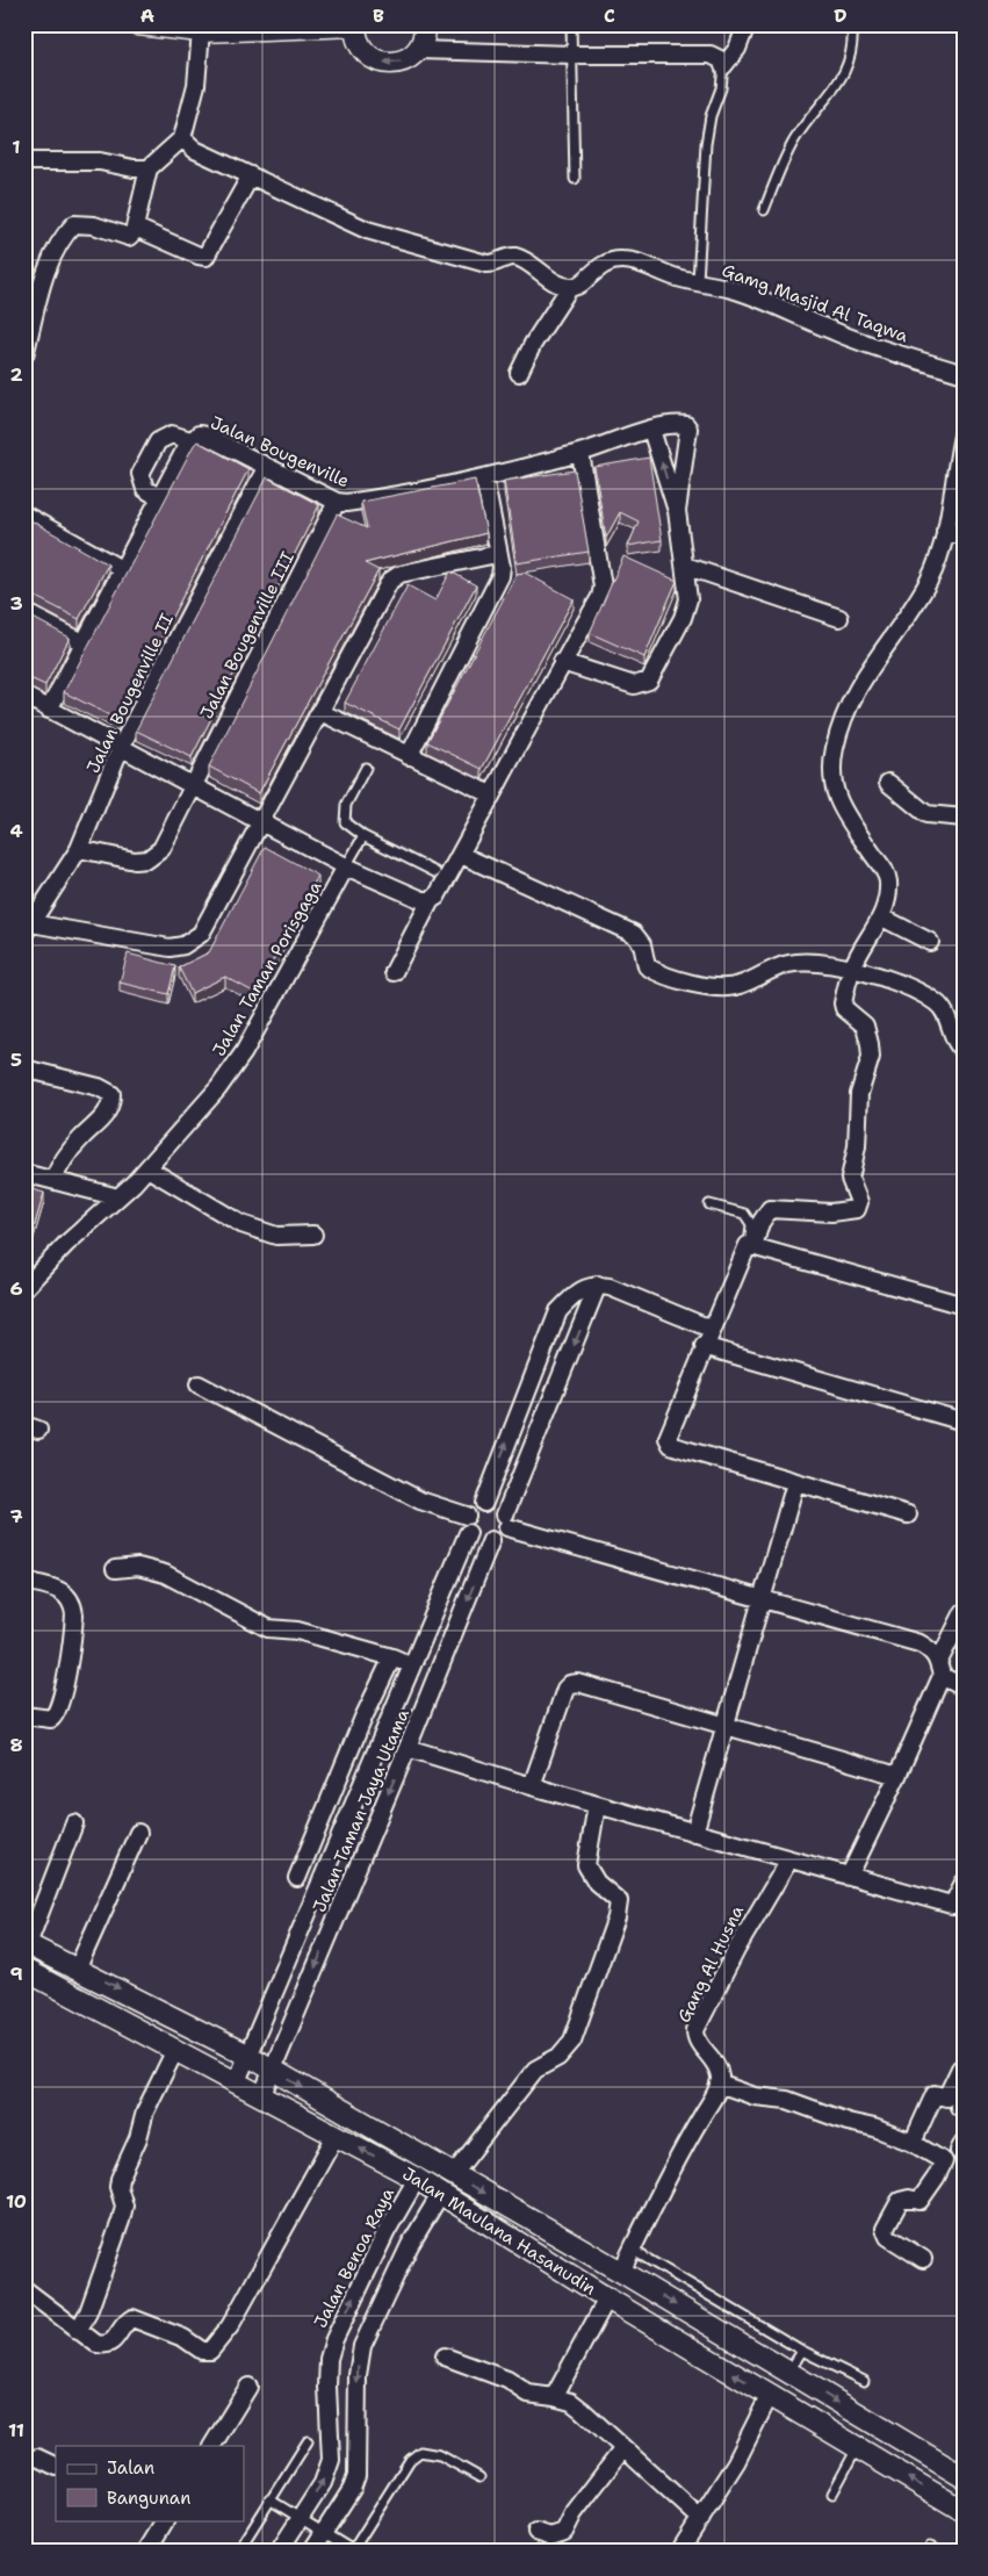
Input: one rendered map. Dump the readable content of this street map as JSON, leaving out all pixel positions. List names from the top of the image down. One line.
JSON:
{"streets":{"street":["Gamg Masjid Al Taqwa","Jalan Bougenville","Jalan Bougenville III","Jalan Bougenville II","Jalan Taman Porisgaga","Jalan Taman Jaya Utama","Gang Al Husna","Jalan Maulana Hasanudin","Jalan Benoa Raya"]},"crossings":[["Jalan Bougenville","Jalan Bougenville III"],["Jalan Bougenville","Jalan Bougenville II"],["Jalan Bougenville III","Jalan Bougenville II"],["Jalan Taman Jaya Utama","Jalan Maulana Hasanudin"],["Jalan Maulana Hasanudin","Jalan Benoa Raya"]],"legend":["Jalan","Bangunan"],"grid":{"columns":["A","B","C","D"],"rows":["1","2","3","4","5","6","7","8","9","10","11"]}}
